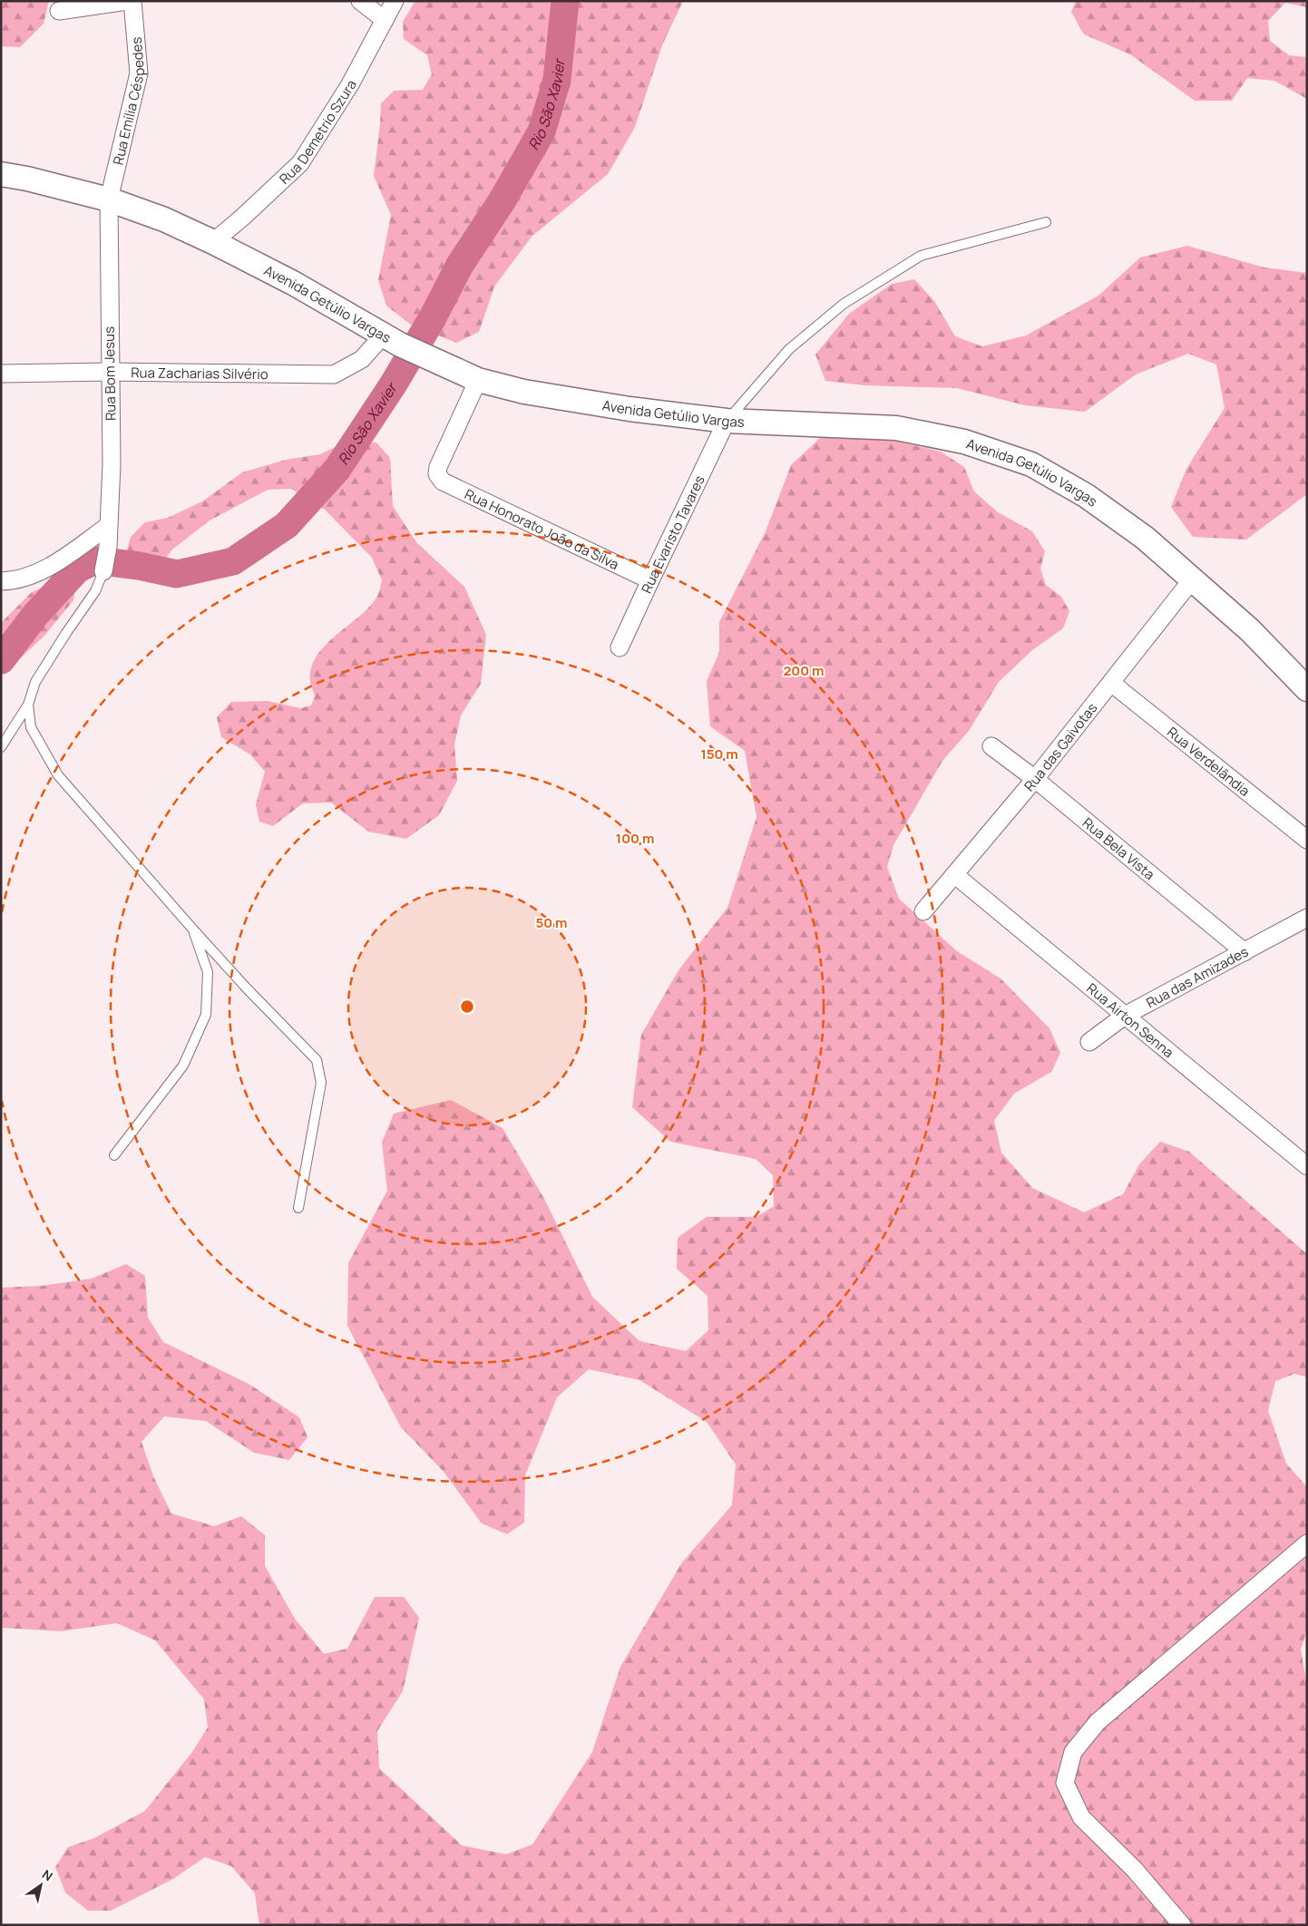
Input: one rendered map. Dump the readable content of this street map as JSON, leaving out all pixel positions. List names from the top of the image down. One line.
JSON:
{"streets":{"street":["Rua Emília Céspedes","Rua Demetrio Szura","Avenida Getúlio Vargas","Rua Bom Jesus","Rua Zacharias Silvério","Rua Honorato João da Silva","Rua Evaristo Tavares","Rua das Gaivotas","Rua Verdelândia","Rua Bela Vista","Rua das Amizades","Rua Airton Senna"]},"crossings":[["Rua Emília Céspedes","Avenida Getúlio Vargas"],["Rua Emília Céspedes","Rua Bom Jesus"],["Rua Demetrio Szura","Avenida Getúlio Vargas"],["Avenida Getúlio Vargas","Rua Bom Jesus"],["Avenida Getúlio Vargas","Rua Zacharias Silvério"],["Avenida Getúlio Vargas","Rua Honorato João da Silva"],["Avenida Getúlio Vargas","Rua Evaristo Tavares"],["Avenida Getúlio Vargas","Rua das Gaivotas"],["Rua Bom Jesus","Rua Zacharias Silvério"],["Rua Honorato João da Silva","Rua Evaristo Tavares"],["Rua das Gaivotas","Rua Verdelândia"],["Rua das Gaivotas","Rua Bela Vista"],["Rua das Gaivotas","Rua Airton Senna"],["Rua Bela Vista","Rua das Amizades"],["Rua das Amizades","Rua Airton Senna"]],"water":["Rio São Xavier"],"north":"top right","rings":["200 m","150 m","100 m","50 m"]}
